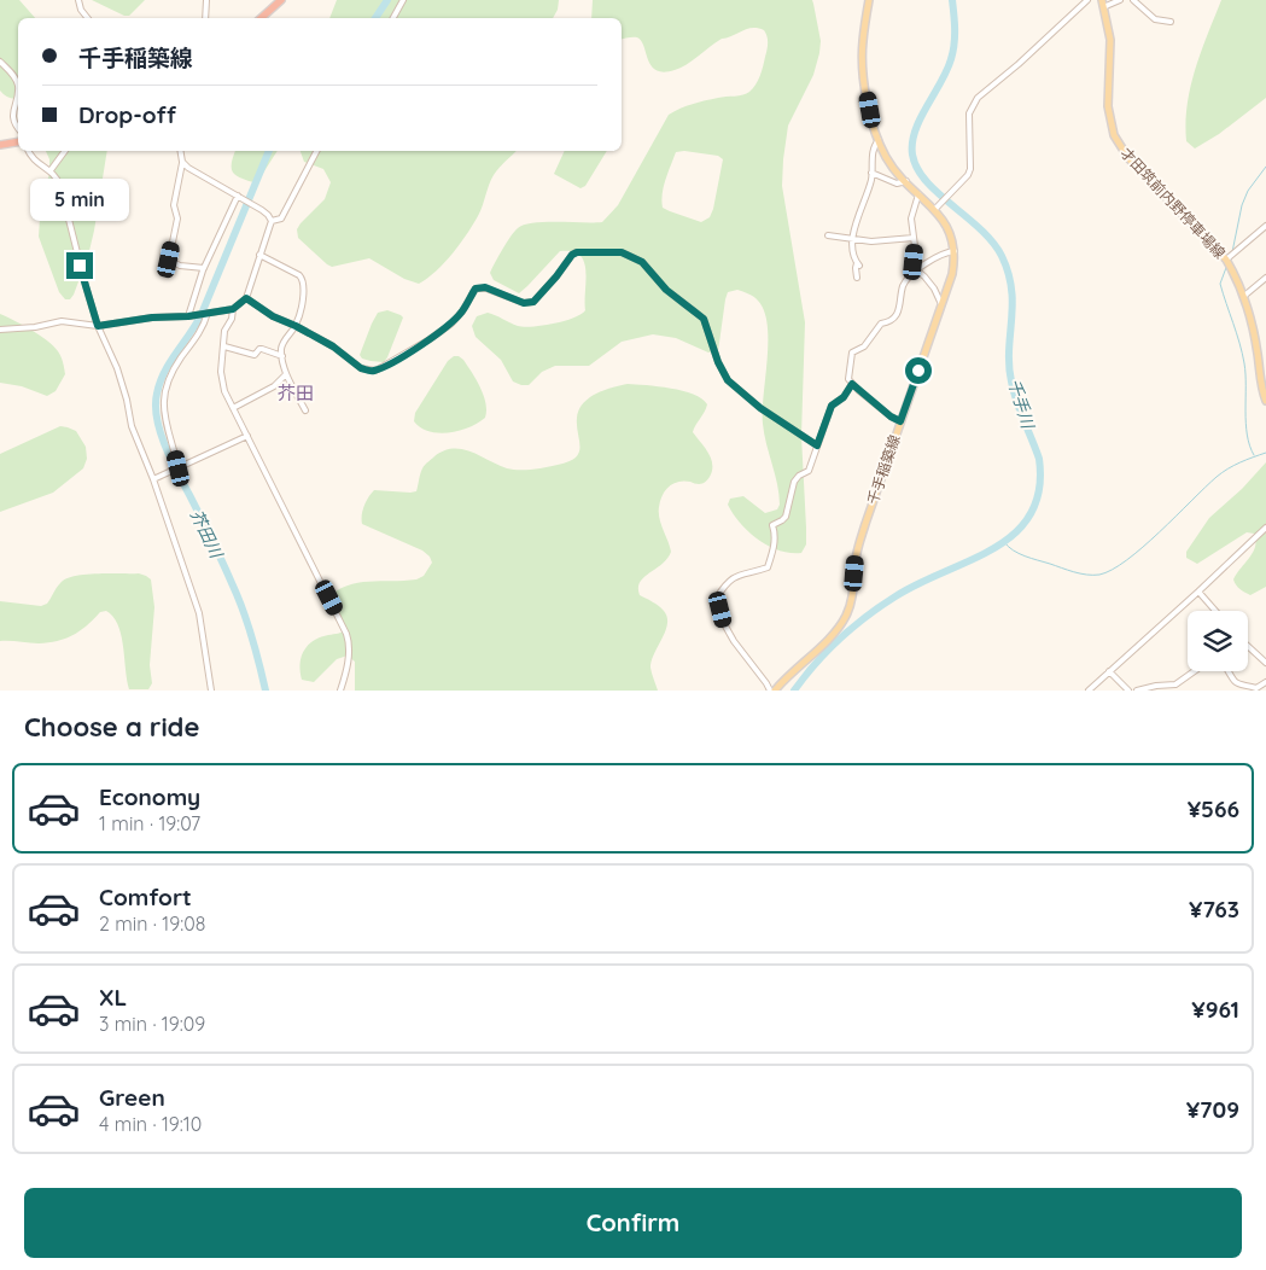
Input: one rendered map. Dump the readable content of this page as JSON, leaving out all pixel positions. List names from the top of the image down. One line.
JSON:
{"streets":{"main road":["才田筑前内野停車場線","千手稲築線"]},"districts":["芥田"],"water":["千手川","芥田川"],"page":{"banner":["千手稲築線","Drop-off"],"bubble":"5 min","heading":"Choose a ride","list":[{"name":"Economy","note":"1 min · 19:07","value":"¥566"},{"name":"Comfort","note":"2 min · 19:08","value":"¥763"},{"name":"XL","note":"3 min · 19:09","value":"¥961"},{"name":"Green","note":"4 min · 19:10","value":"¥709"}],"buttons":"Confirm"}}
